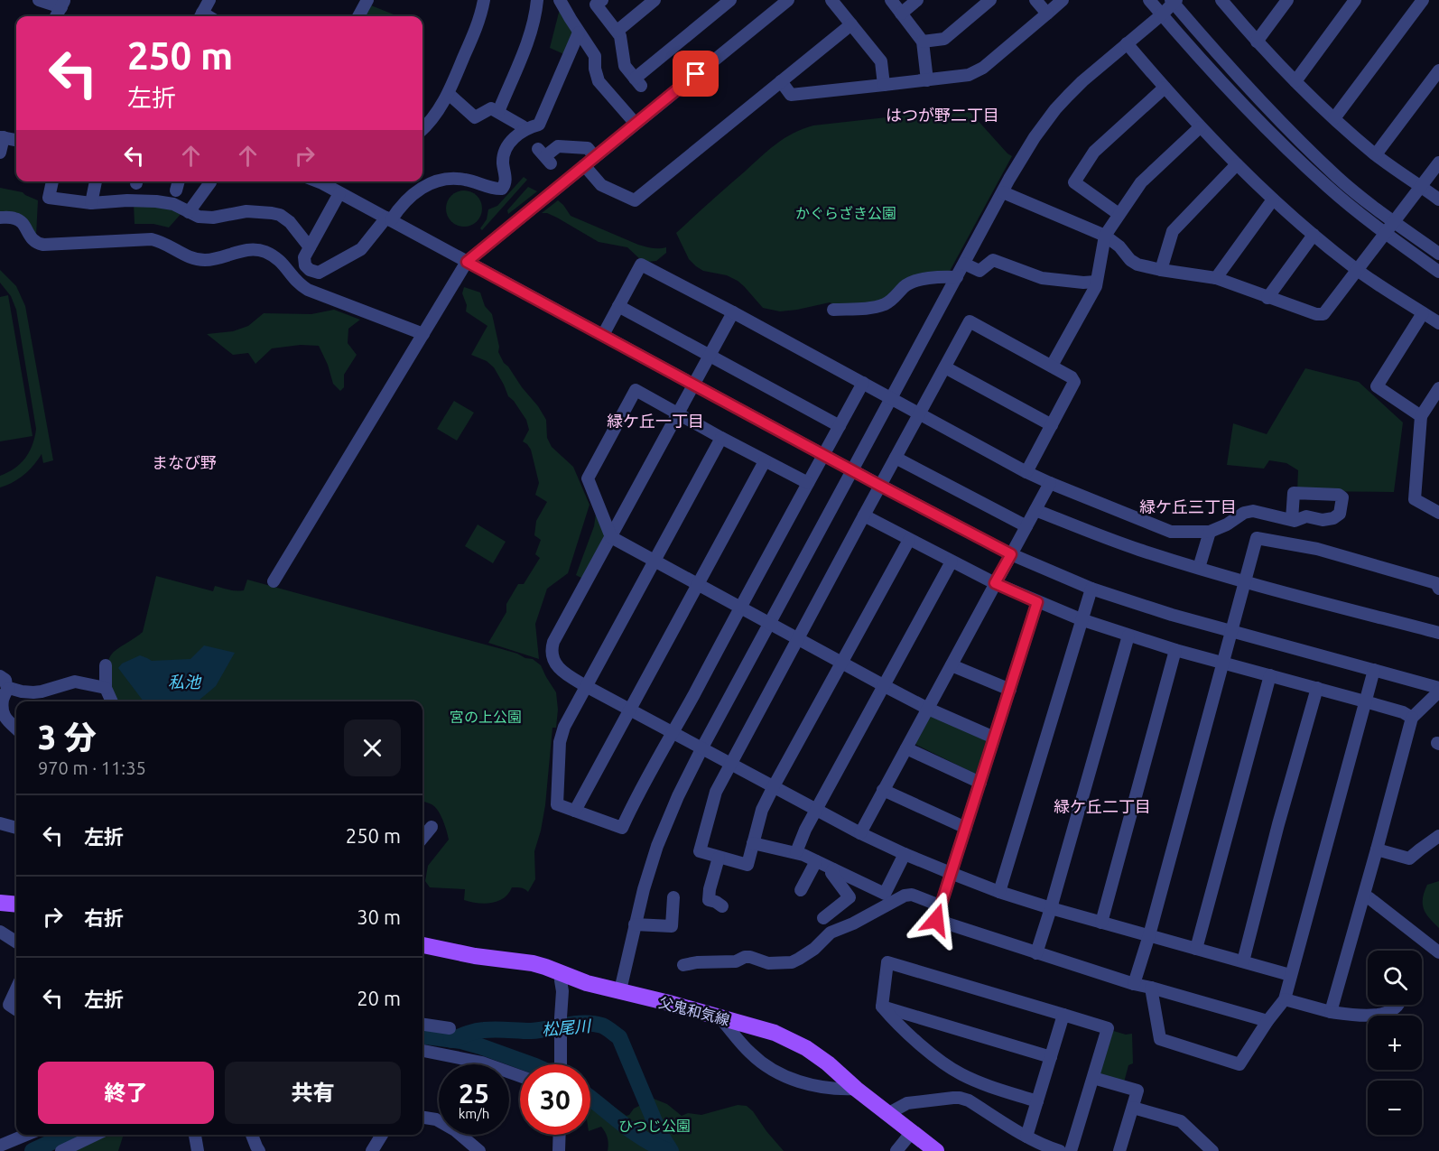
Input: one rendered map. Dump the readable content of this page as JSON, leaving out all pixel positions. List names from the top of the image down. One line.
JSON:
{"streets":{"main road":["父鬼和気線"]},"districts":["はつが野二丁目","緑ケ丘一丁目","まなび野","緑ケ丘三丁目","緑ケ丘二丁目"],"water":["私池","松尾川"],"parks":["かぐらざき公園","宮の上公園","ひつじ公園"],"page":{"turn":["250 m","左折"],"heading":["3 分","970 m · 11:35"],"list":[{"name":"左折","value":"250 m"},{"name":"右折","value":"30 m"},{"name":"左折","value":"20 m"}],"map_buttons":["+","−"],"buttons":["終了","共有"],"speed":"25 km/h","limit":"30"}}
